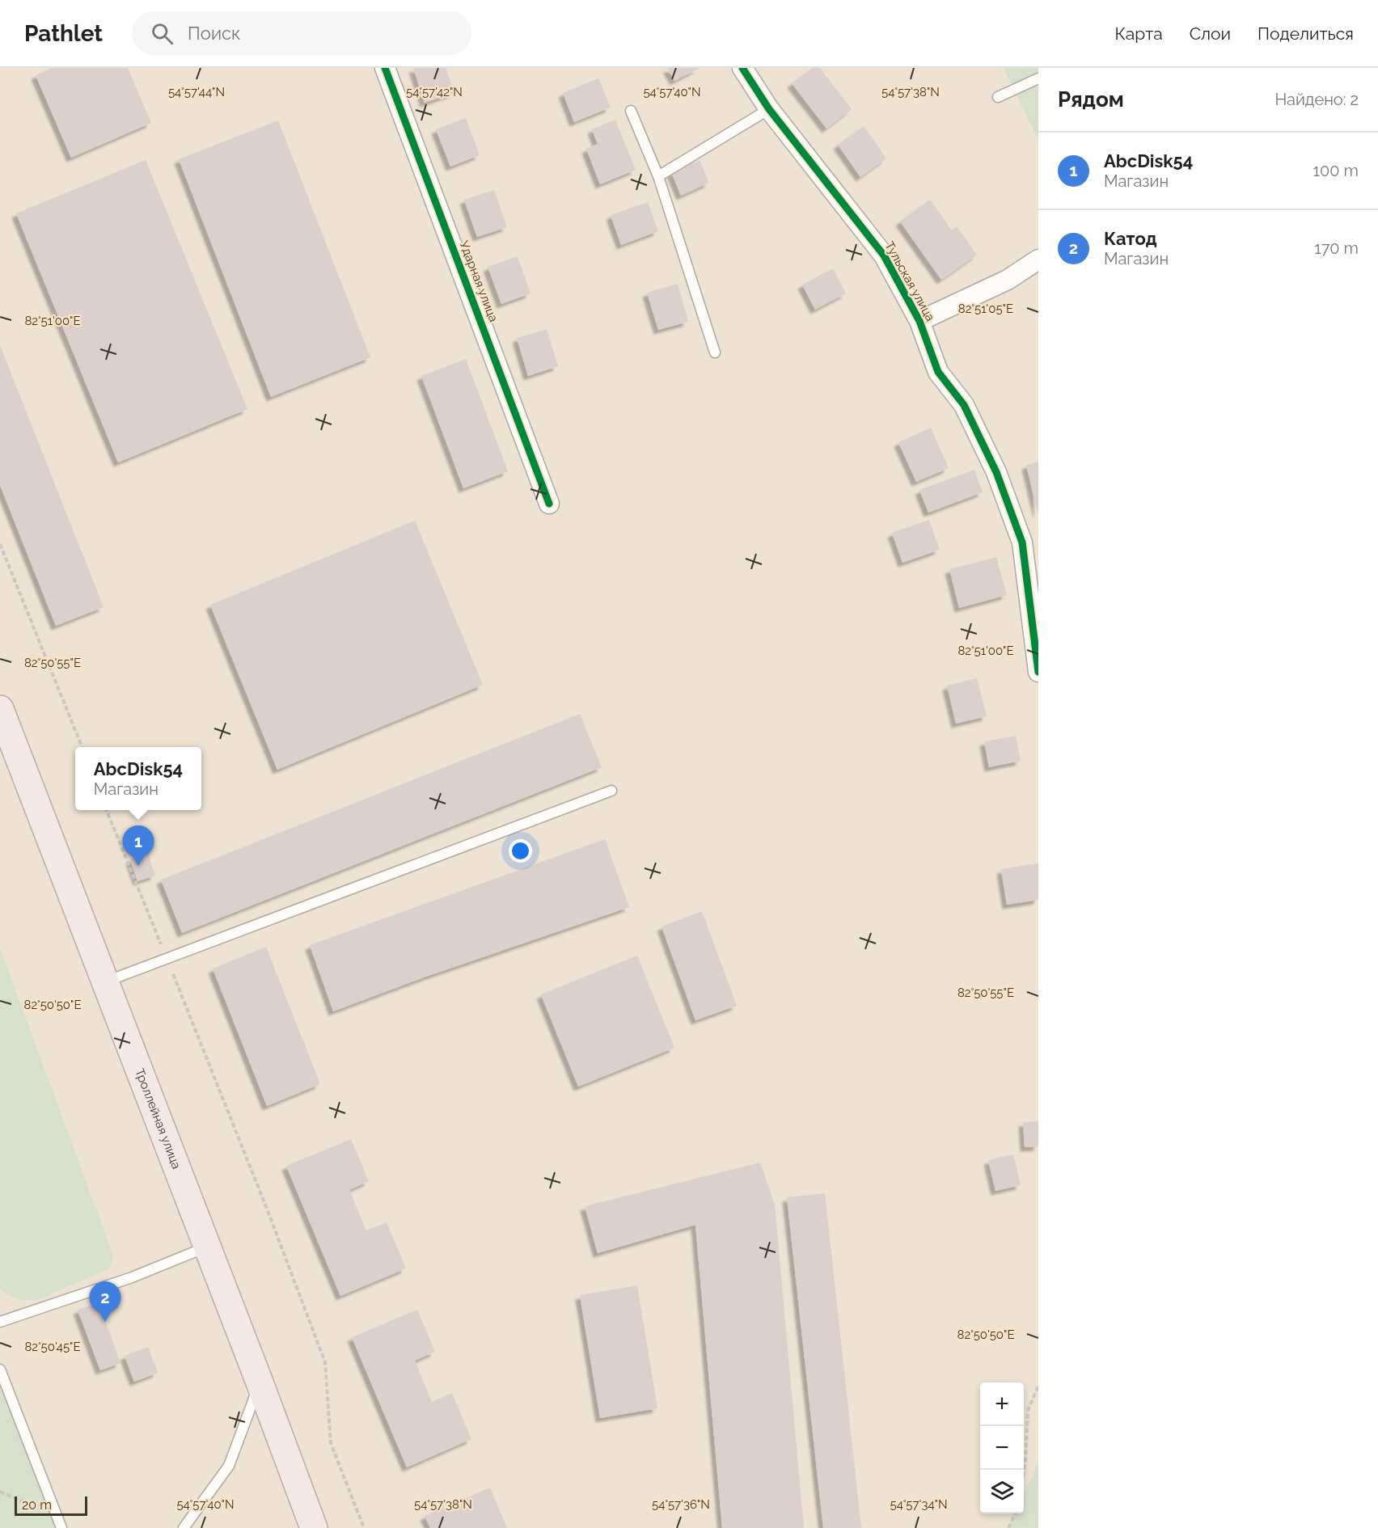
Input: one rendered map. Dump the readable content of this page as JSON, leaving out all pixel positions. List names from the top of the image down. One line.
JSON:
{"streets":{"main road":["Троллейная улица"],"street":["Ударная улица","Тульская улица"]},"scale_bar":"20 m","page":{"header":"Pathlet","search":"Поиск","nav":["Карта","Слои","Поделиться"],"heading":["Рядом","Найдено: 2"],"list":[{"mark":"1","name":"AbcDisk54","note":"Магазин","value":"100 m"},{"mark":"2","name":"Катод","note":"Магазин","value":"170 m"}],"popup":["AbcDisk54","Магазин"],"pins":["1","2"],"map_buttons":["+","−"],"scale":"20 m"},"coordinates":["54°57'44\"N","54°57'42\"N","54°57'40\"N","54°57'38\"N","82°51'05\"E","82°51'00\"E","82°50'55\"E","82°50'50\"E","82°50'45\"E","54°57'36\"N","54°57'34\"N"]}
